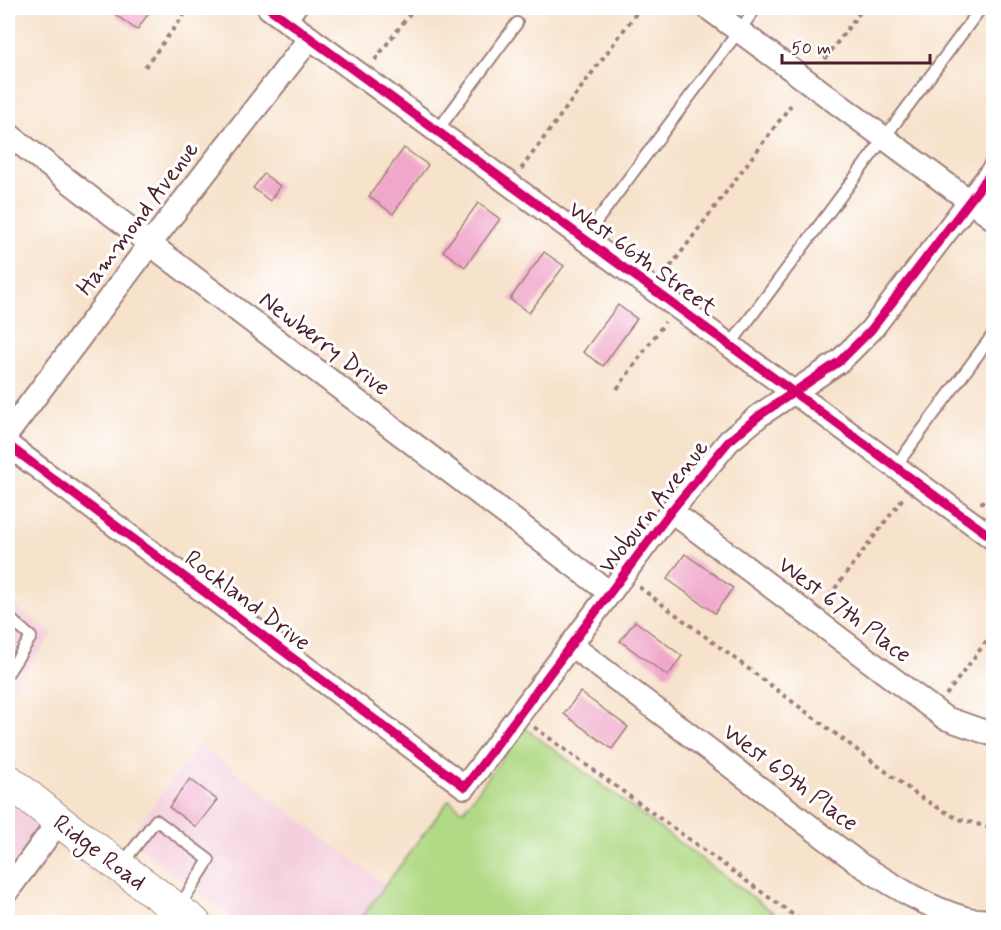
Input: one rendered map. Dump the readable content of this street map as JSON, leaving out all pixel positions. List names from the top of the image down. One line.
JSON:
{"streets":{"main road":["Ridge Road"],"street":["Hammond Avenue","West 66th Street","Newberry Drive","Woburn Avenue","Rockland Drive","West 67th Place","West 69th Place"]},"crossings":[["Hammond Avenue","West 66th Street"],["Hammond Avenue","Newberry Drive"],["West 66th Street","Woburn Avenue"],["Newberry Drive","Woburn Avenue"],["Woburn Avenue","Rockland Drive"],["Woburn Avenue","West 67th Place"],["Woburn Avenue","West 69th Place"]],"scale_bar":"50 m"}
